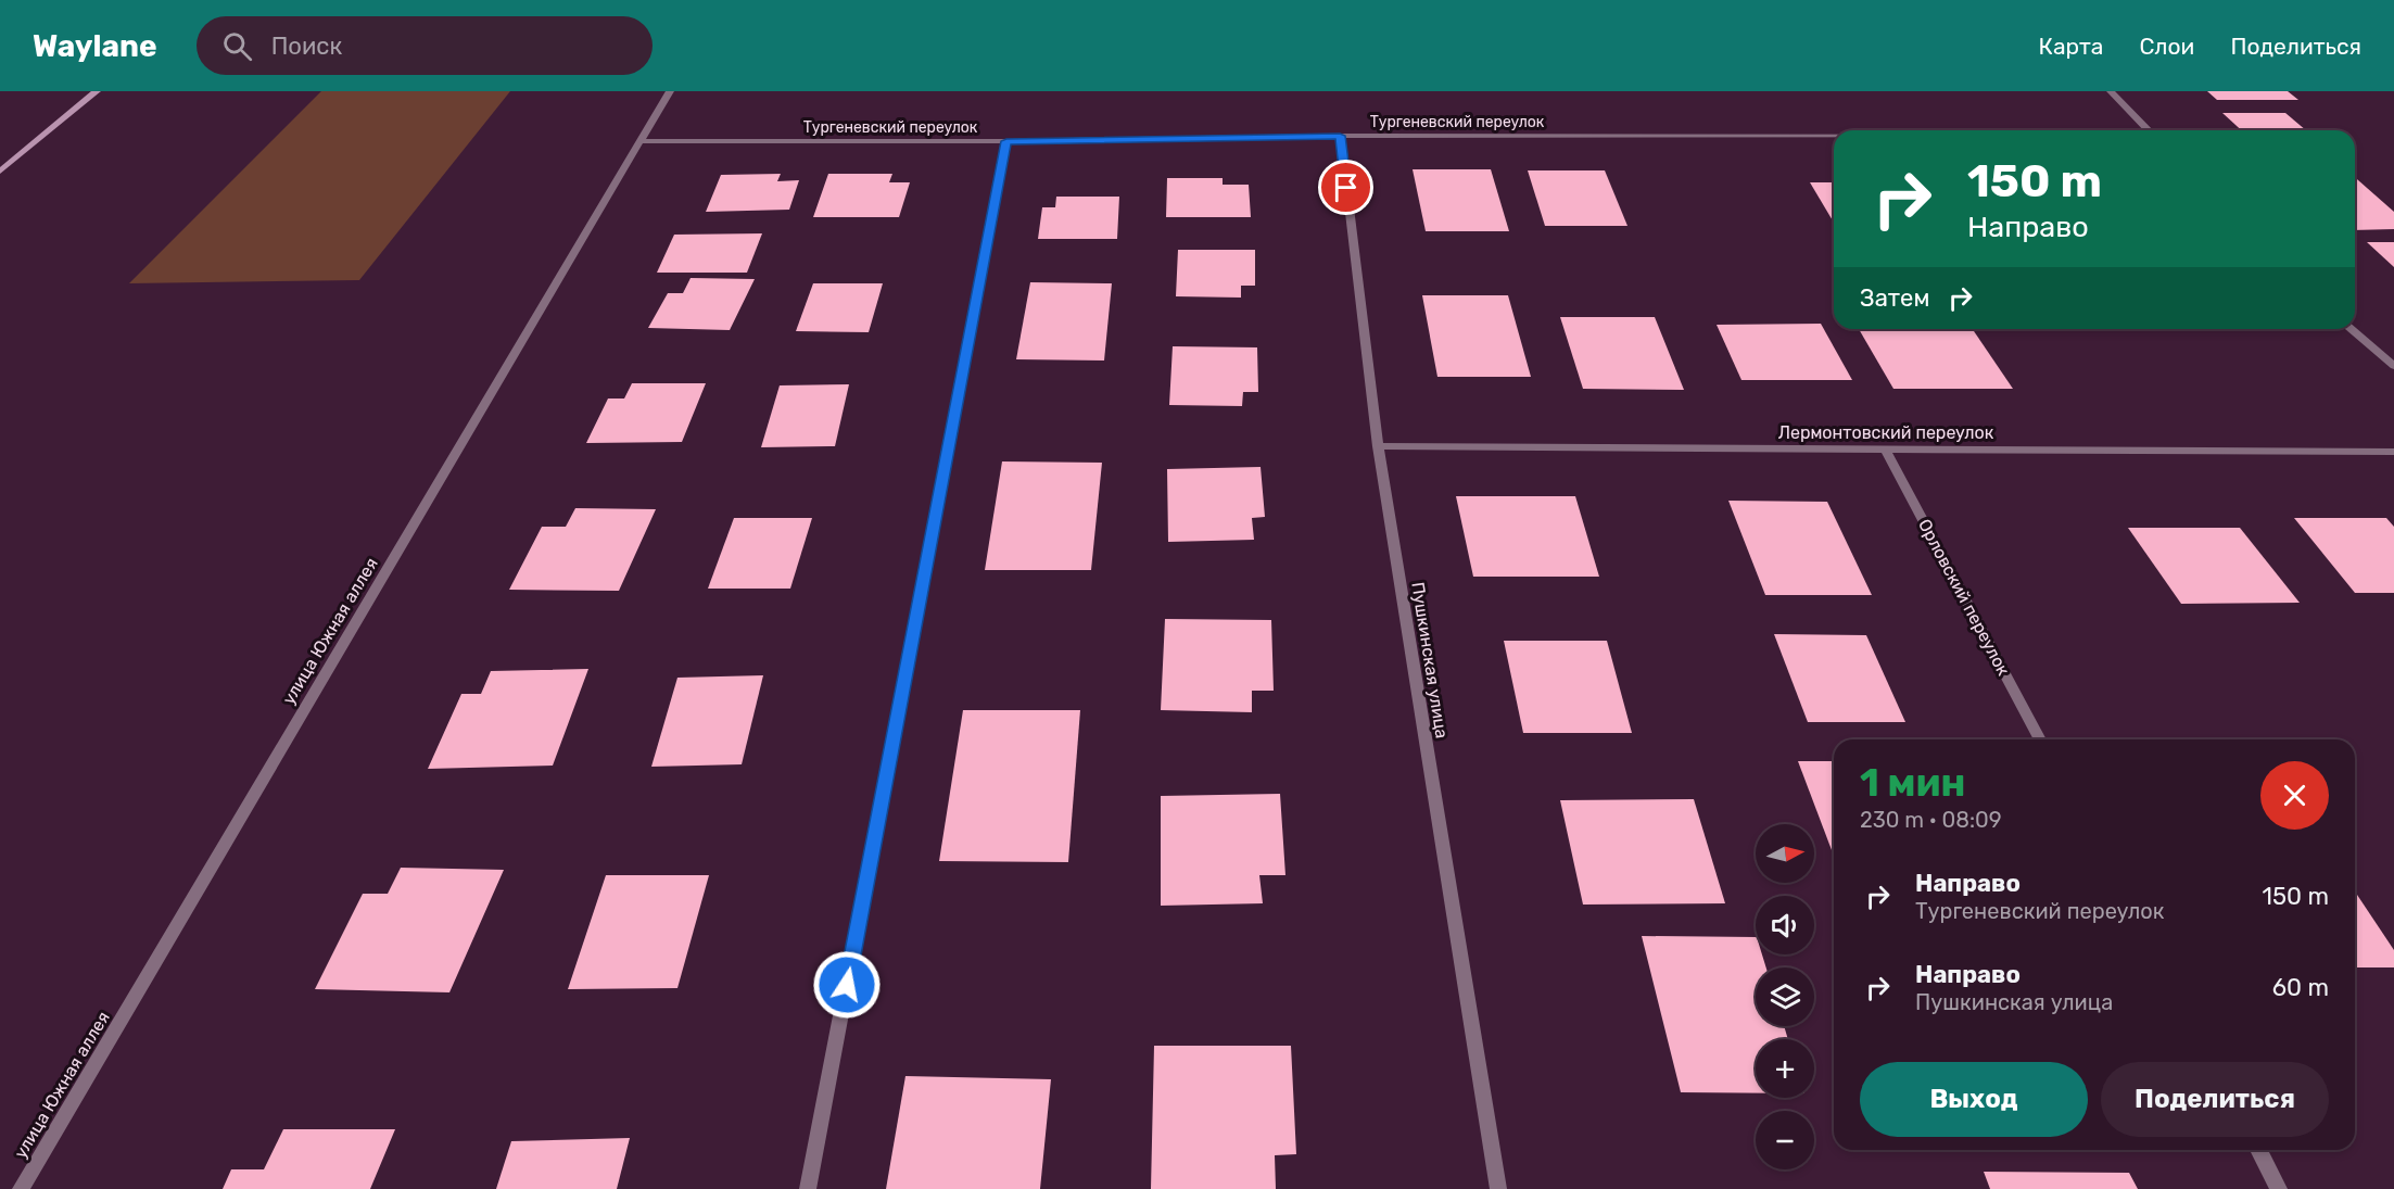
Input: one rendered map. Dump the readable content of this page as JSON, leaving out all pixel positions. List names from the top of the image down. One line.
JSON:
{"streets":{"street":["Тургеневский переулок","Лермонтовский переулок","Орловский переулок","улица Южная аллея","Пушкинская улица"]},"crossings":[["Тургеневский переулок","улица Южная аллея"],["Тургеневский переулок","Пушкинская улица"],["Лермонтовский переулок","Орловский переулок"],["Лермонтовский переулок","Пушкинская улица"]],"north":"right","page":{"header":"Waylane","search":"Поиск","nav":["Карта","Слои","Поделиться"],"turn":["150 m","Направо"],"then":"Затем","heading":["1 мин","230 m · 08:09"],"map_buttons":["+","−"],"list":[{"name":"Направо","note":"Тургеневский переулок","value":"150 m"},{"name":"Направо","note":"Пушкинская улица","value":"60 m"}],"buttons":["Выход","Поделиться"]}}
